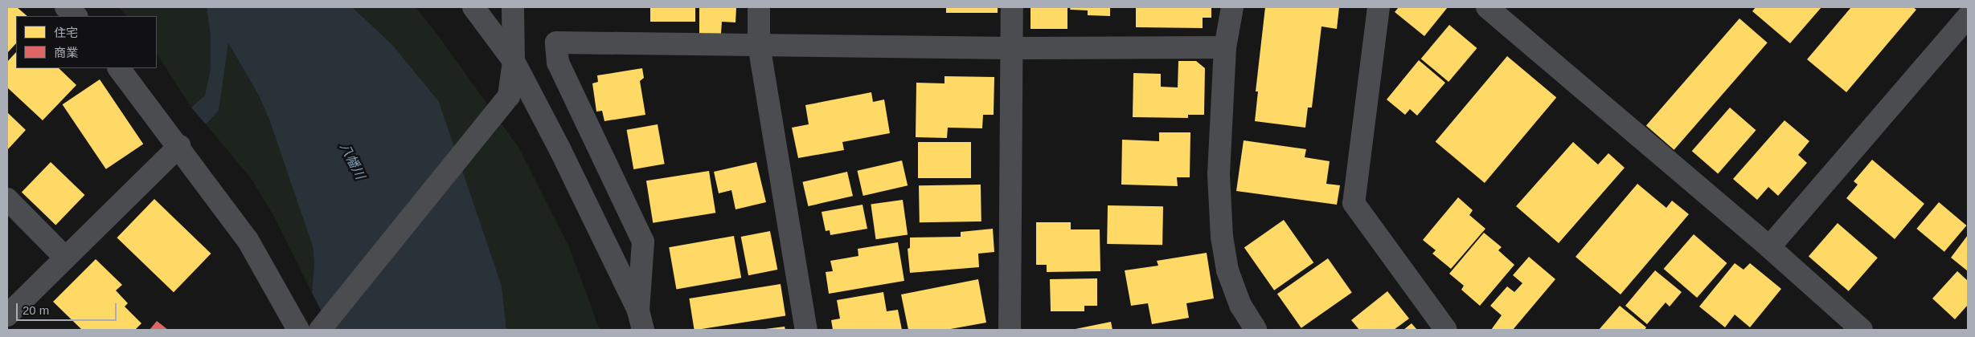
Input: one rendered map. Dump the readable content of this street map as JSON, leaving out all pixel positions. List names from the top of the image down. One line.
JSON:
{"water":["八幡川"],"legend":["住宅","商業"],"scale_bar":"20 m"}
